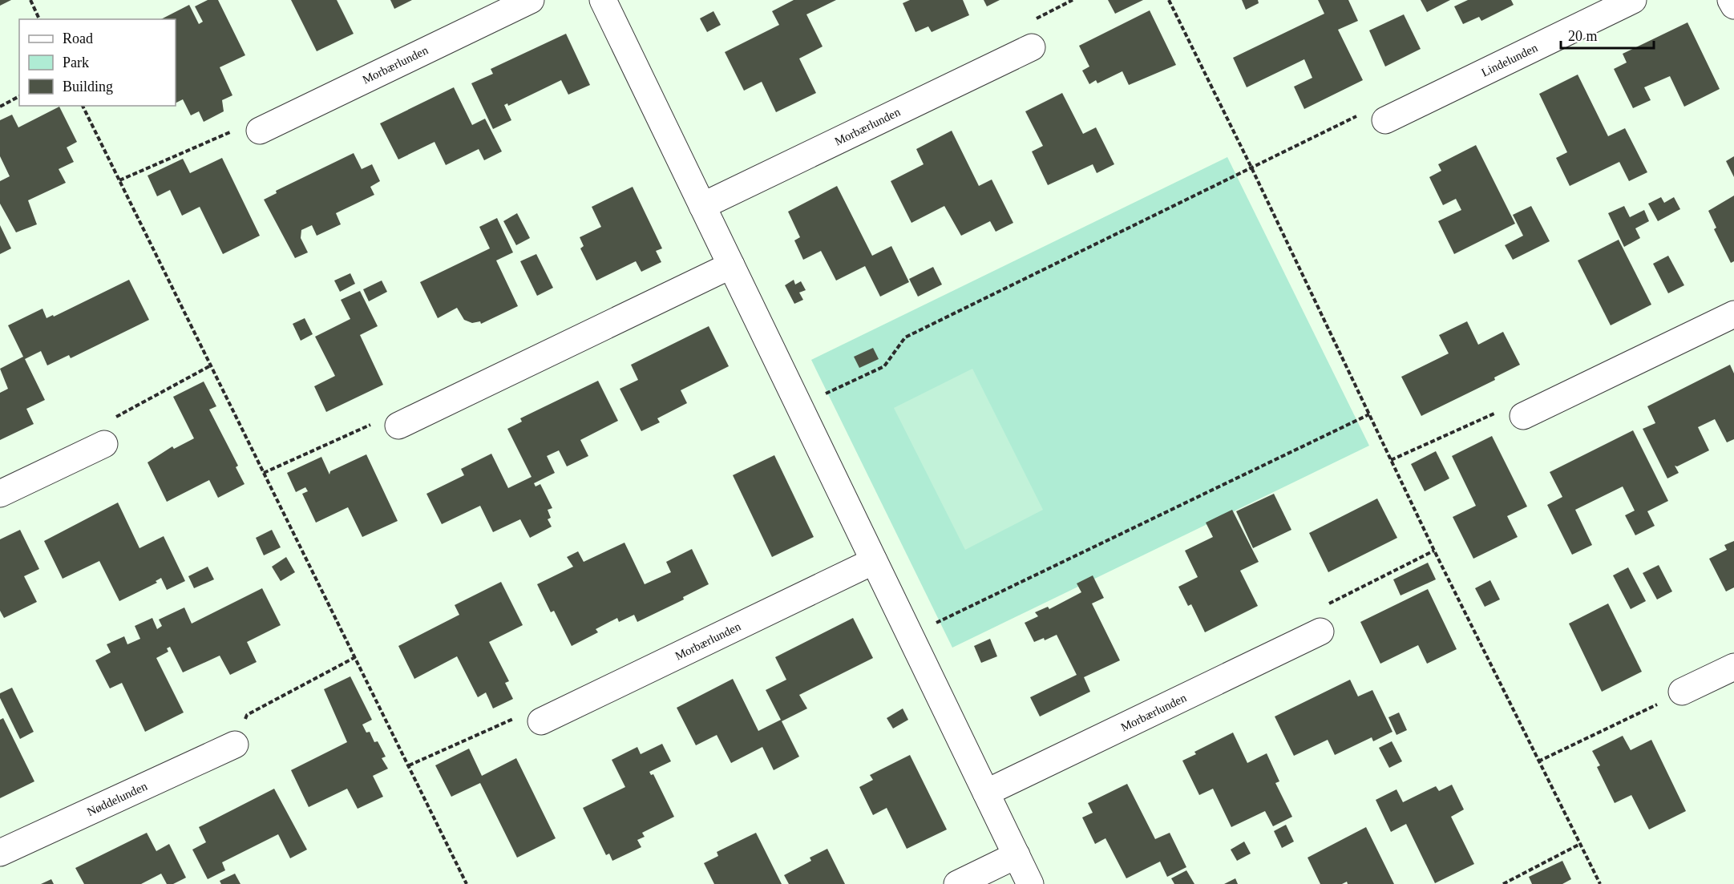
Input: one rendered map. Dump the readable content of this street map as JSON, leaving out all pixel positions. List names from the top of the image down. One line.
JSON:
{"streets":{"street":["Lindelunden","Morbærlunden","Nøddelunden"]},"legend":["Road","Park","Building"],"scale_bar":"20 m"}
